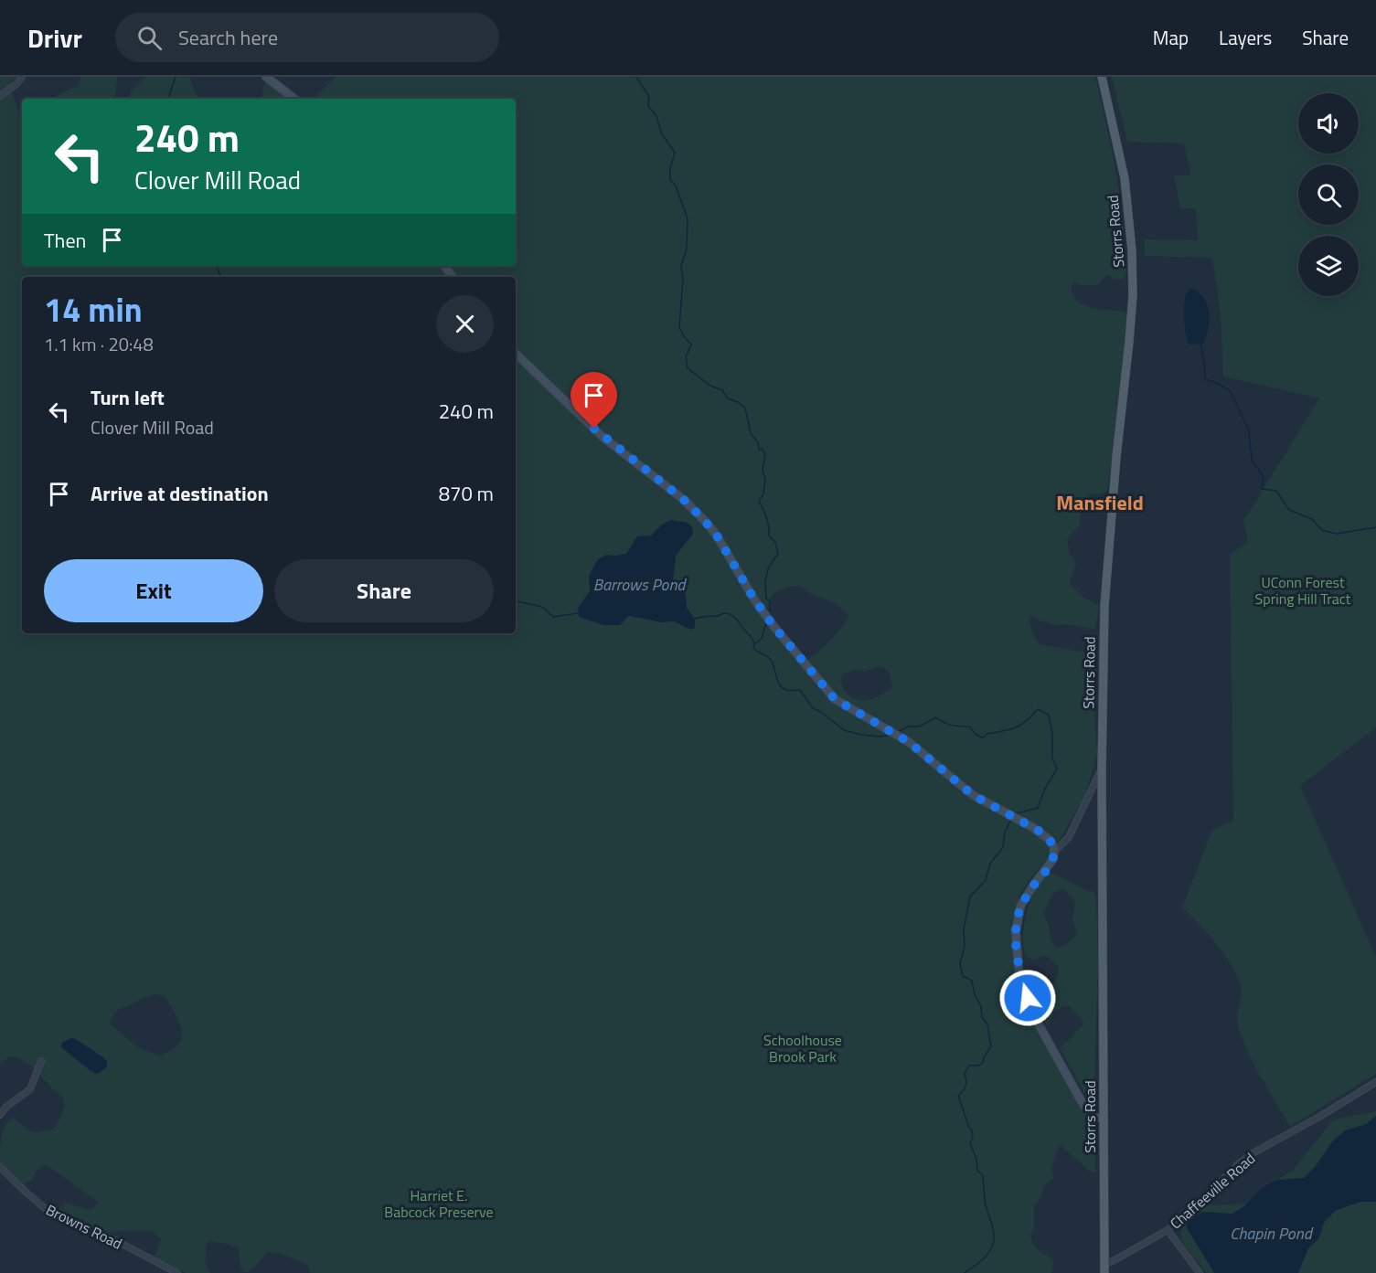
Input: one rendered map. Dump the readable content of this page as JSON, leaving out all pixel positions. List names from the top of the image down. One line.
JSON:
{"streets":{"main road":["Storrs Road"],"street":["Chaffeeville Road","Browns Road"]},"crossings":[["Storrs Road","Chaffeeville Road"]],"districts":["Mansfield"],"water":["Barrows Pond","Chapin Pond"],"parks":["UConn Forest Spring Hill Tract","Schoolhouse Brook Park","Harriet E. Babcock Preserve"],"page":{"header":"Drivr","search":"Search here","nav":["Map","Layers","Share"],"turn":["240 m","Clover Mill Road"],"then":"Then","heading":["14 min","1.1 km · 20:48"],"list":[{"name":"Turn left","note":"Clover Mill Road","value":"240 m"},{"name":"Arrive at destination","value":"870 m"}],"buttons":["Exit","Share"]}}
